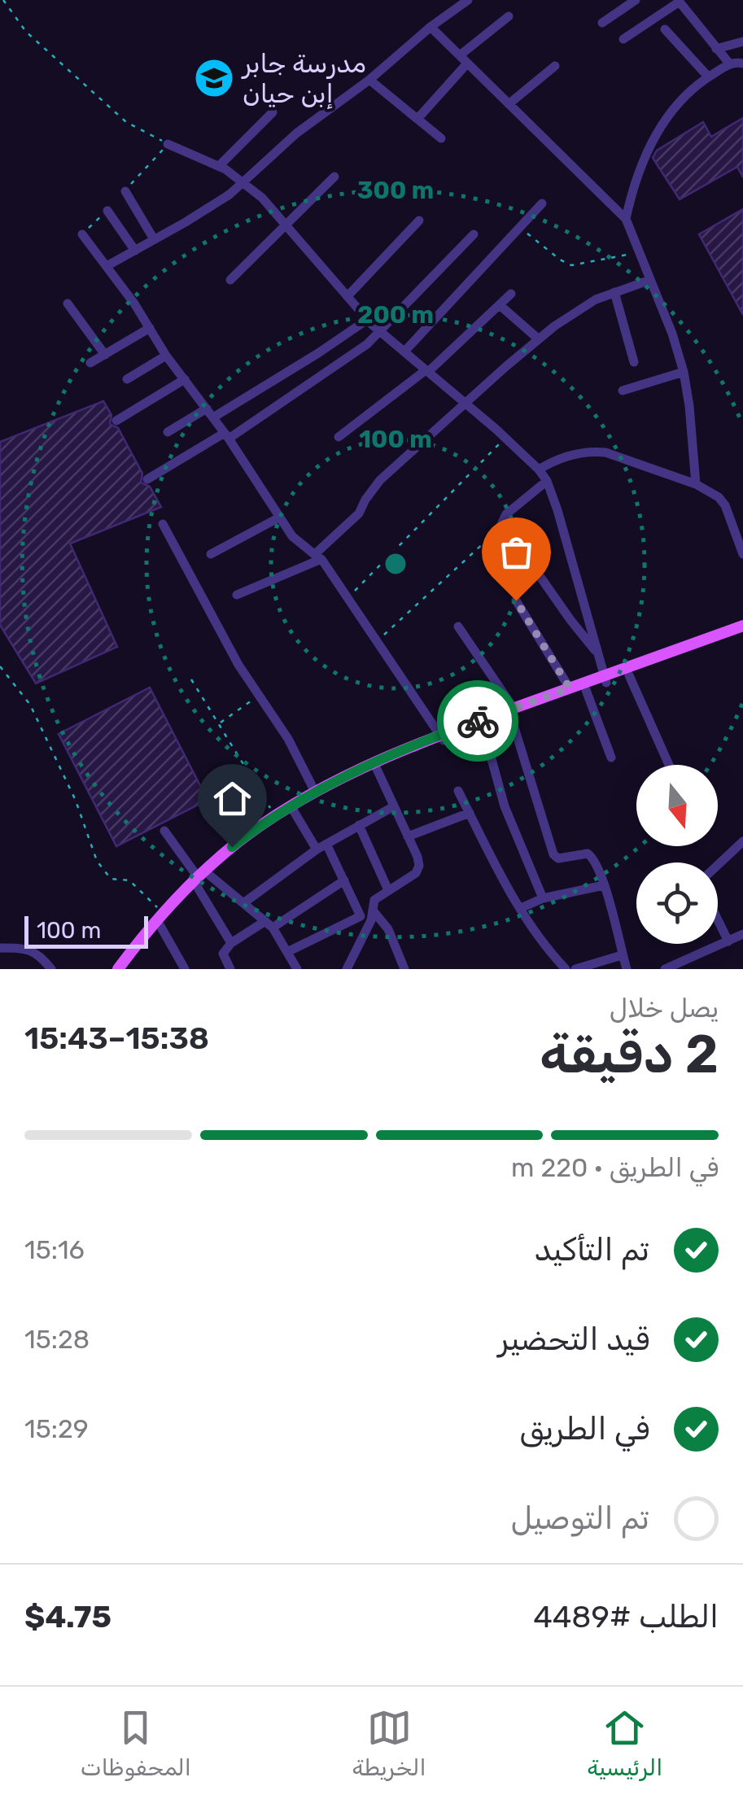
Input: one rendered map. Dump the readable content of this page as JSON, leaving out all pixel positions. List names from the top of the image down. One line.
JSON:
{"places":{"school or university":["مدرسة جابر إبن حيان"]},"scale_bar":"100 m","north":"bottom","page":{"scale":"100 m","heading":["2 دقيقة","يصل خلال","15:38–15:43"],"panel":["الطلب #4489","$4.75"],"bar":"في الطريق · 220 m","list":[["تم التأكيد","15:16"],["قيد التحضير","15:28"],["في الطريق","15:29"],"تم التوصيل"],"tabs":["الرئيسية","الخريطة","المحفوظات"]},"rings":["300 m","200 m","100 m"]}
